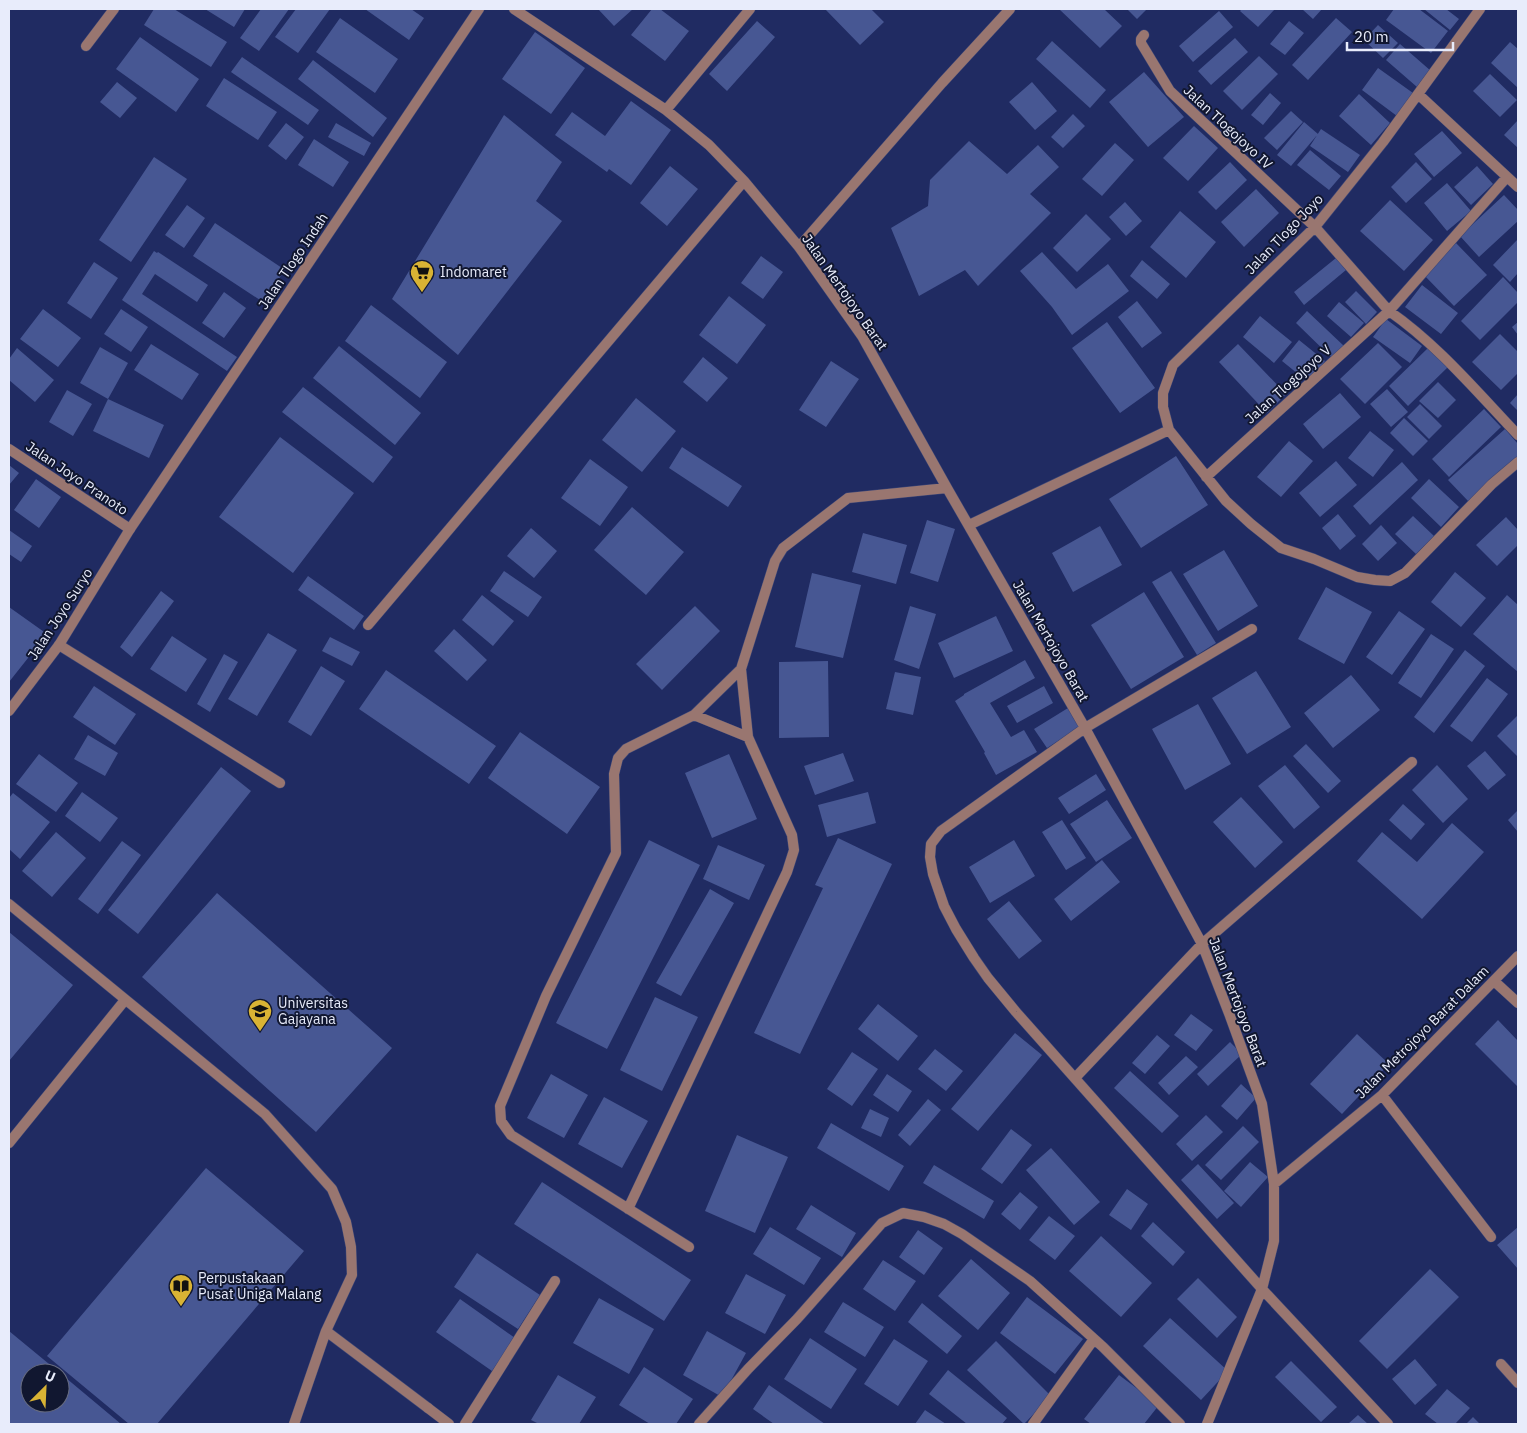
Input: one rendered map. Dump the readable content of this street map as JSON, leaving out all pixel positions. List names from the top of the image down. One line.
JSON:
{"streets":{"street":["Jalan Tlogojoyo IV","Jalan Tlogo Joyo","Jalan Tlogo Indah","Jalan Mertojoyo Barat","Jalan Tlogojoyo V","Jalan Joyo Pranoto","Jalan Joyo Suryo","Jalan Metrojoyo Barat Dalam"]},"crossings":[["Jalan Tlogojoyo IV","Jalan Tlogo Joyo"],["Jalan Tlogo Indah","Jalan Joyo Pranoto"],["Jalan Tlogo Indah","Jalan Joyo Suryo"],["Jalan Mertojoyo Barat","Jalan Metrojoyo Barat Dalam"],["Jalan Joyo Pranoto","Jalan Joyo Suryo"]],"places":{"supermarket":["Indomaret"],"school or university":["Universitas Gajayana"],"library":["Perpustakaan Pusat Uniga Malang"]},"scale_bar":"20 m","north":"top right"}
